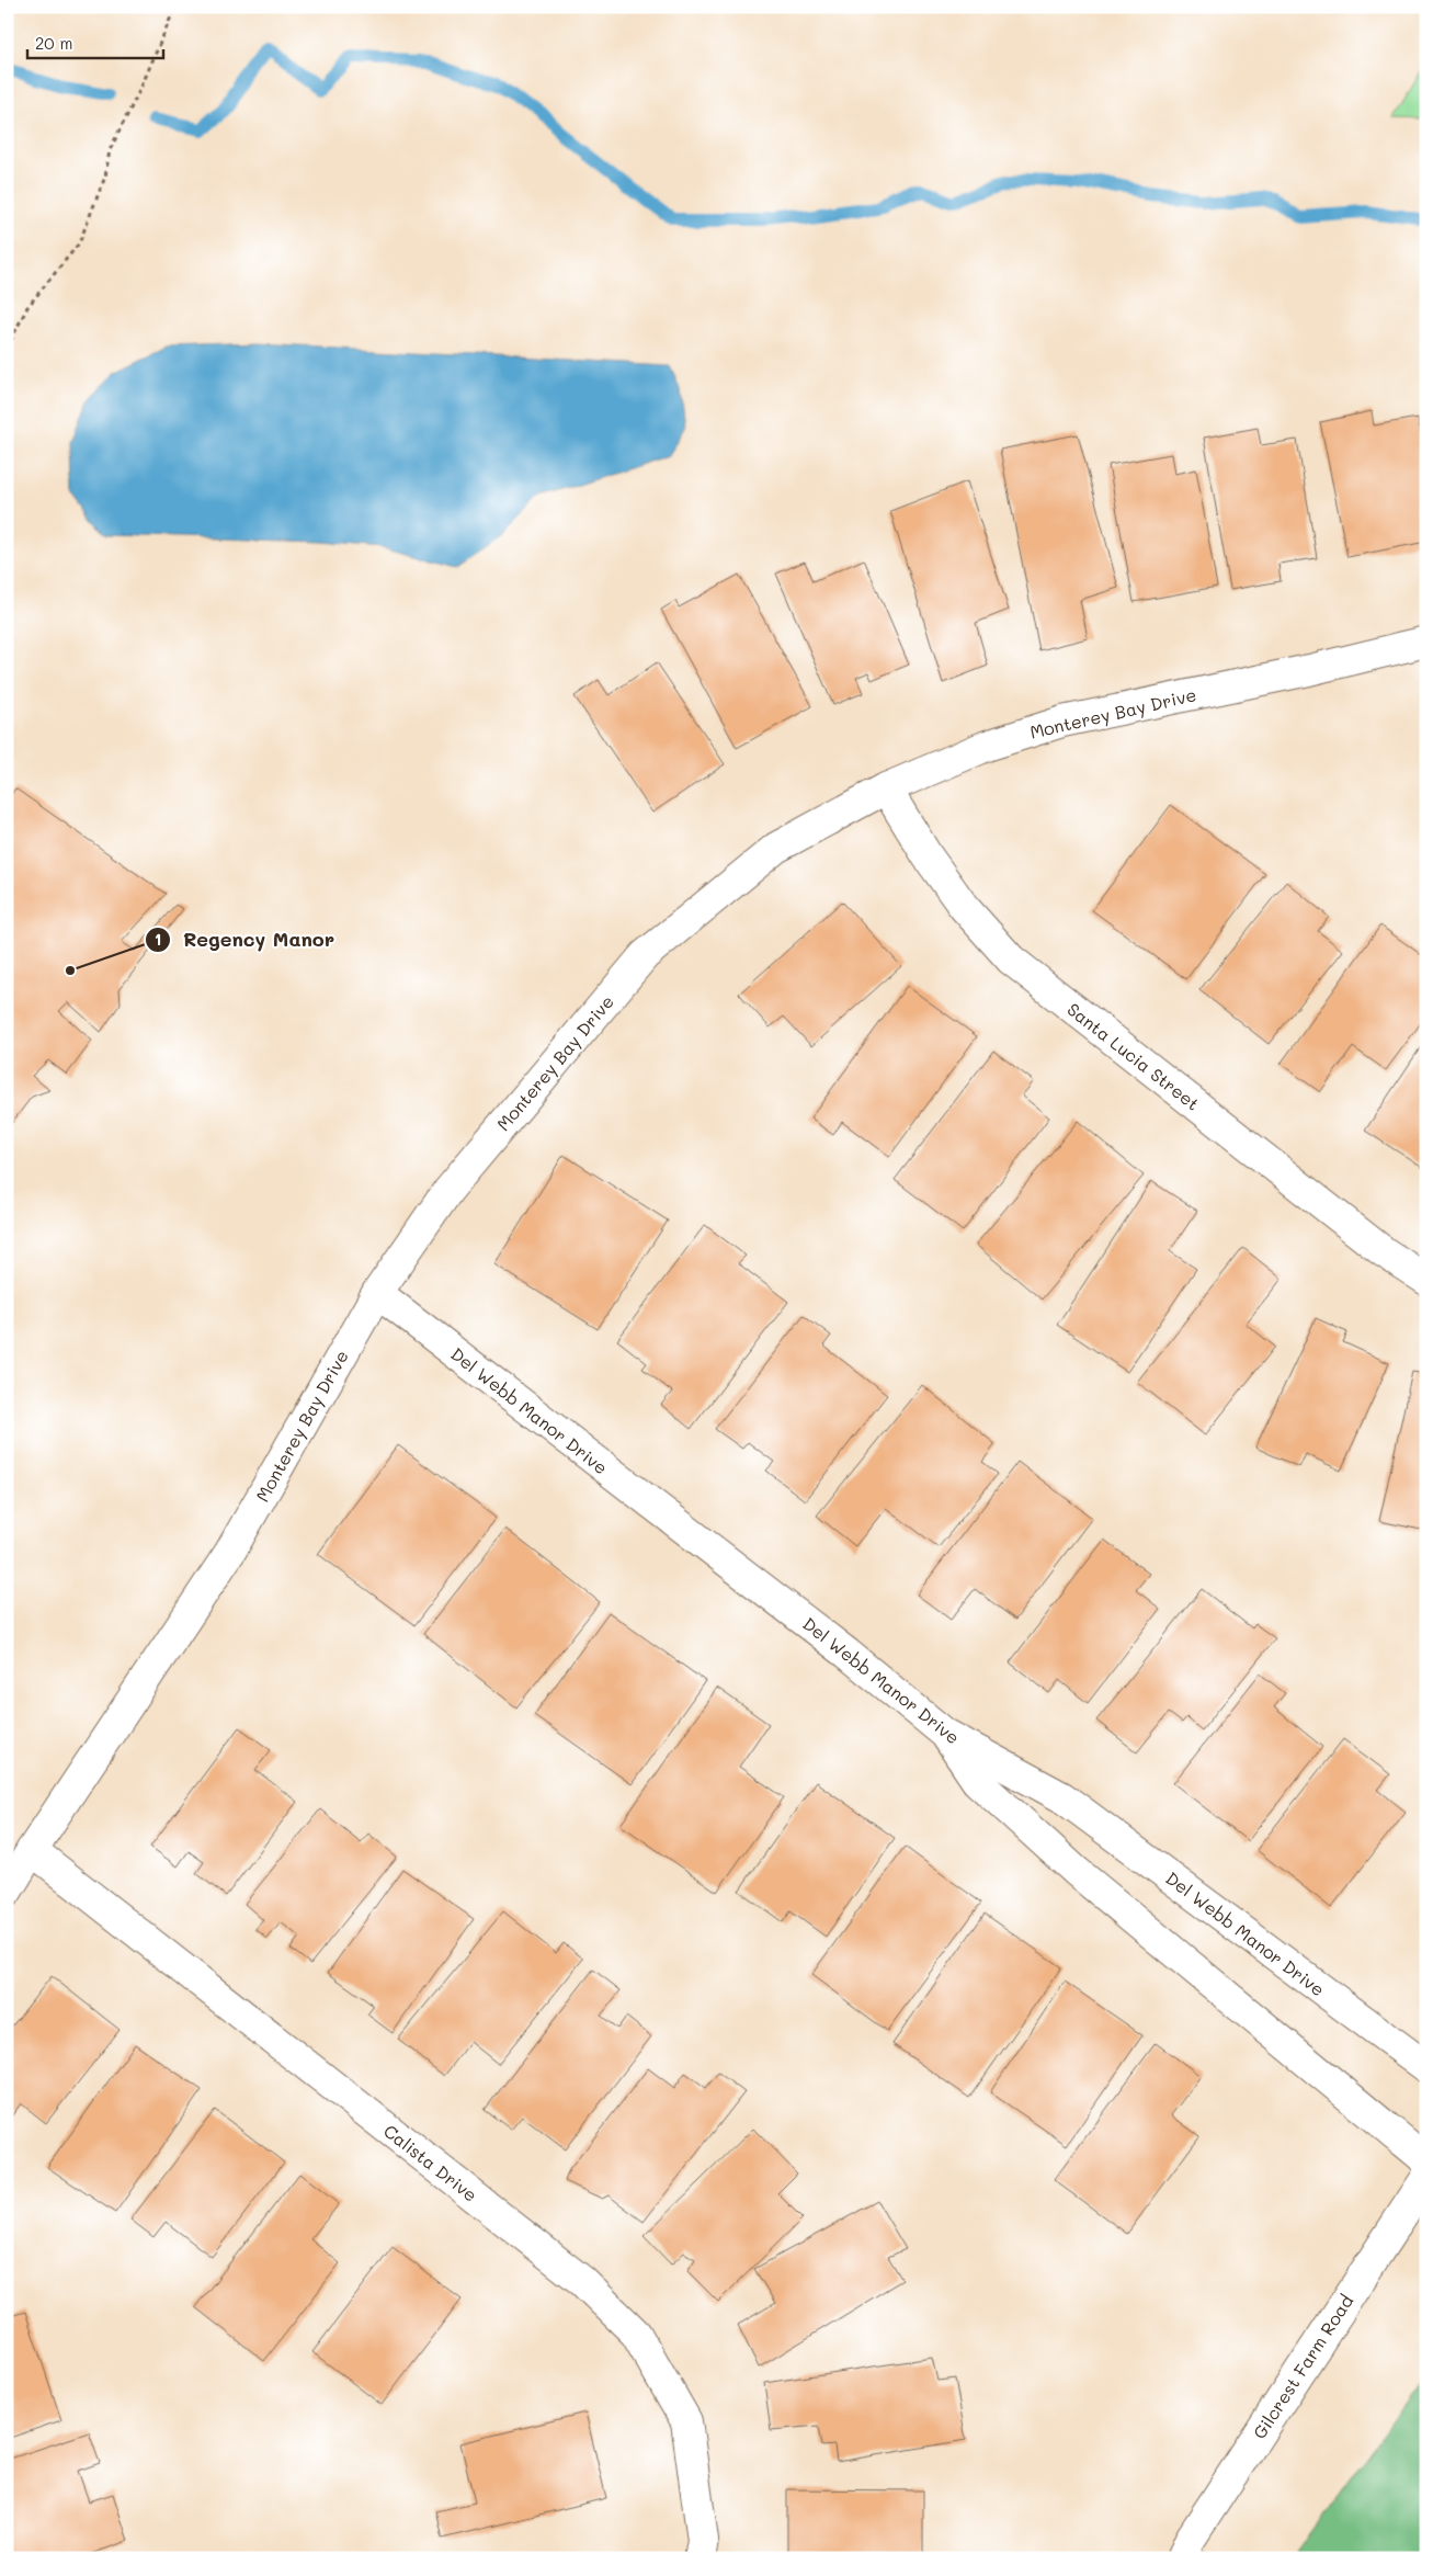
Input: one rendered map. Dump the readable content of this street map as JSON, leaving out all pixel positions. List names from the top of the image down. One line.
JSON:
{"streets":{"street":["Monterey Bay Drive","Santa Lucia Street","Del Webb Manor Drive","Calista Drive","Gilcrest Farm Road"]},"crossings":[["Monterey Bay Drive","Santa Lucia Street"],["Monterey Bay Drive","Del Webb Manor Drive"],["Monterey Bay Drive","Calista Drive"]],"places":["Regency Manor"],"scale_bar":"20 m"}
